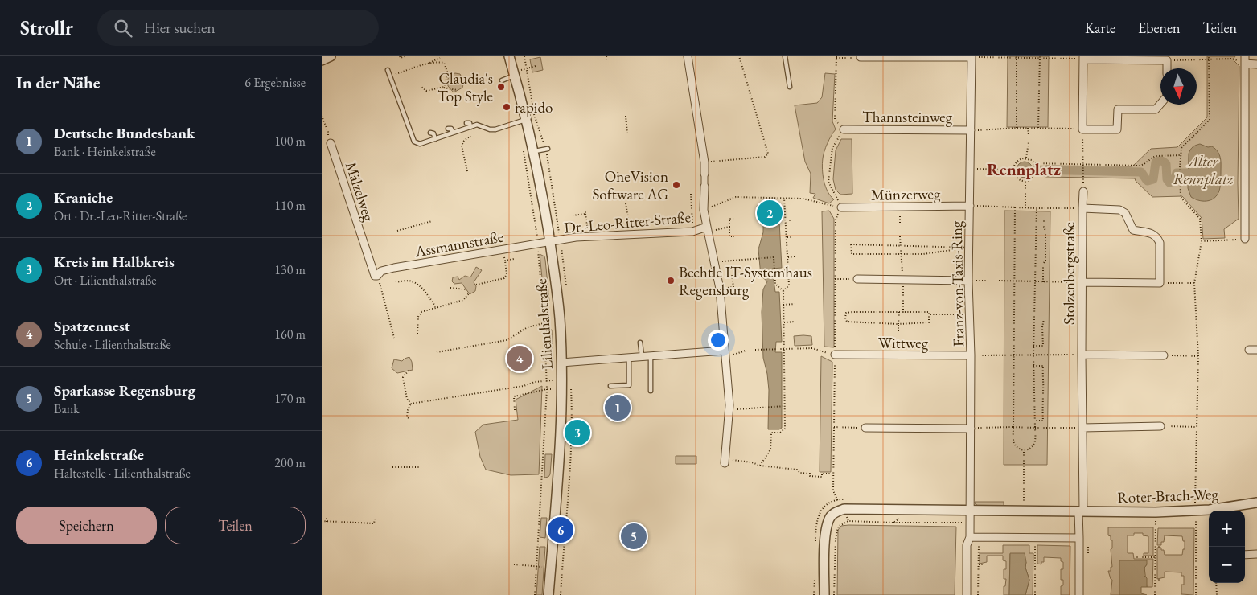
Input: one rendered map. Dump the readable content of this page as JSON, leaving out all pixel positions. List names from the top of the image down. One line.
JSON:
{"streets":{"street":["Thannsteinweg","Mälzelweg","Münzerweg","Dr.-Leo-Ritter-Straße","Assmannstraße","Stolzenbergstraße","Franz-von-Taxis-Ring","Lilienthalstraße","Wittweg","Roter-Brach-Weg"]},"crossings":[["Thannsteinweg","Franz-von-Taxis-Ring"],["Mälzelweg","Assmannstraße"],["Münzerweg","Franz-von-Taxis-Ring"],["Dr.-Leo-Ritter-Straße","Assmannstraße"],["Dr.-Leo-Ritter-Straße","Lilienthalstraße"],["Assmannstraße","Lilienthalstraße"],["Stolzenbergstraße","Roter-Brach-Weg"],["Franz-von-Taxis-Ring","Wittweg"],["Franz-von-Taxis-Ring","Roter-Brach-Weg"]],"districts":["Rennplatz"],"parks":["Alter Rennplatz"],"places":["Claudia's Top Style","rapido","OneVision Software AG","Bechtle IT-Systemhaus Regensburg"],"north":"bottom","page":{"header":"Strollr","search":"Hier suchen","nav":["Karte","Ebenen","Teilen"],"heading":["In der Nähe","6 Ergebnisse"],"list":[{"mark":"1","name":"Deutsche Bundesbank","note":"Bank · Heinkelstraße","value":"100 m"},{"mark":"2","name":"Kraniche","note":"Ort · Dr.-Leo-Ritter-Straße","value":"110 m"},{"mark":"3","name":"Kreis im Halbkreis","note":"Ort · Lilienthalstraße","value":"130 m"},{"mark":"4","name":"Spatzennest","note":"Schule · Lilienthalstraße","value":"160 m"},{"mark":"5","name":"Sparkasse Regensburg","note":"Bank","value":"170 m"},{"mark":"6","name":"Heinkelstraße","note":"Haltestelle · Lilienthalstraße","value":"200 m"}],"pins":["2","4","1","3","6","5"],"buttons":["Speichern","Teilen"],"map_buttons":["+","−"]}}
